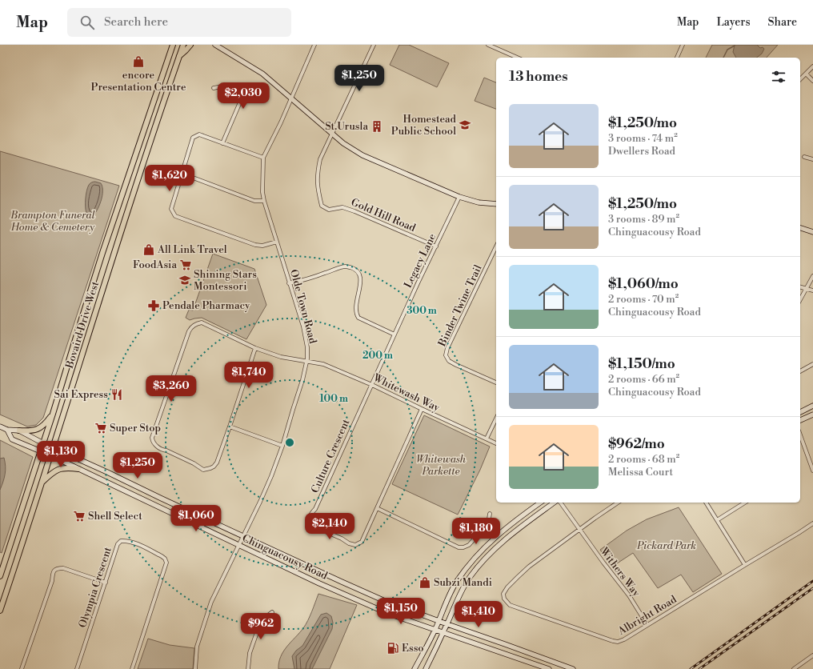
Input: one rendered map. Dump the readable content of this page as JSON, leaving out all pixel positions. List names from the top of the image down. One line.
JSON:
{"streets":{"main road":["Bovaird Drive West","Chinguacousy Road"],"street":["Gold Hill Road","Legacy Lane","Binder Twine Trail","Olde Town Road","Whitewash Way","Culture Crescent","Withers Way","Olympia Crescent","Albright Road"]},"crossings":[["Gold Hill Road","Legacy Lane"],["Legacy Lane","Whitewash Way"],["Legacy Lane","Culture Crescent"],["Olde Town Road","Whitewash Way"],["Olde Town Road","Chinguacousy Road"],["Bovaird Drive West","Chinguacousy Road"],["Whitewash Way","Culture Crescent"],["Withers Way","Albright Road"]],"parks":["Brampton Funeral Home & Cemetery","Whitewash Parkette","Pickard Park"],"places":{"shop":["encore Presentation Centre","All Link Travel","Subzi Mandi"],"school or university":["Homestead Public School","Shining Stars Montessori"],"building":["St.Urusla"],"supermarket":["FoodAsia","Super Stop","Shell Select"],"pharmacy":["Pendale Pharmacy"],"restaurant":["Sai Express"],"fuel station":["Esso"]},"page":{"header":"Map","search":"Search here","nav":["Map","Layers","Share"],"heading":"13 homes","price":["$1,250","$2,030","$1,620","$1,740","$3,260","$1,130","$1,250","$1,060","$2,140","$1,180","$1,150","$1,410","$962"],"list":[{"name":"$1,250/mo","note":"3 rooms · 74 m² · Dwellers Road"},{"name":"$1,250/mo","note":"3 rooms · 89 m² · Chinguacousy Road"},{"name":"$1,060/mo","note":"2 rooms · 70 m² · Chinguacousy Road"},{"name":"$1,150/mo","note":"2 rooms · 66 m² · Chinguacousy Road"},{"name":"$962/mo","note":"2 rooms · 68 m² · Melissa Court"}]},"rings":["300 m","200 m","100 m"]}
